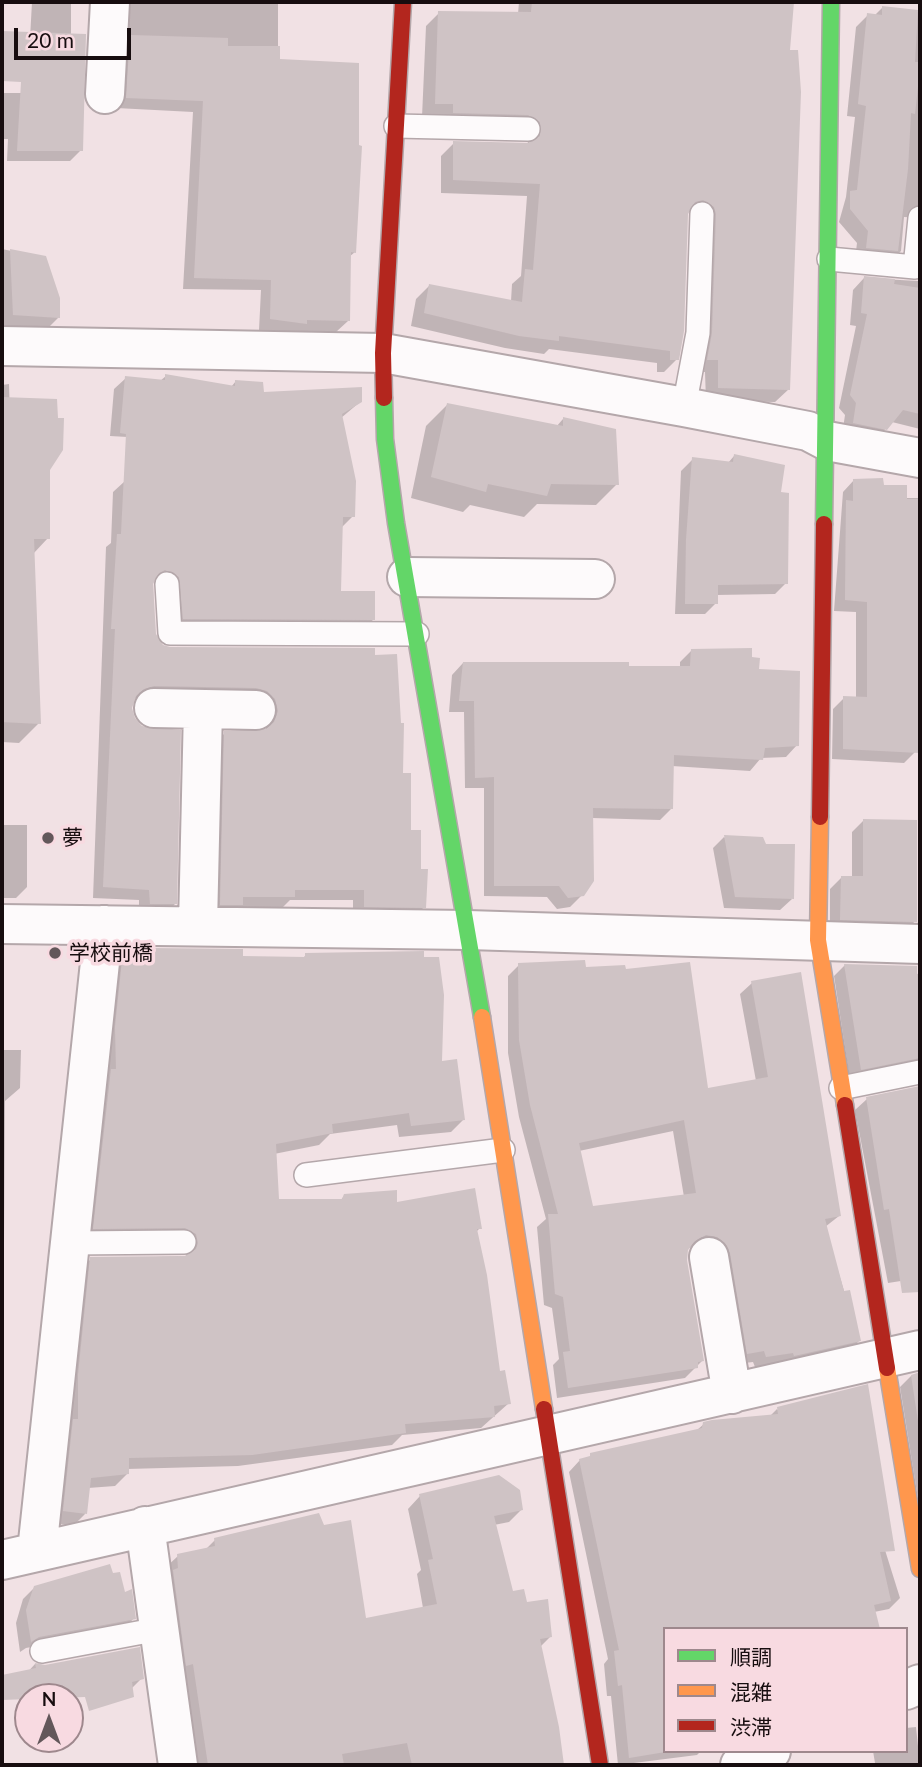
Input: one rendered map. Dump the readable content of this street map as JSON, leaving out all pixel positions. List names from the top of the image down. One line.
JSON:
{"places":["夢","学校前橋"],"legend":["順調","混雑","渋滞"],"scale_bar":"20 m","north":"top"}
